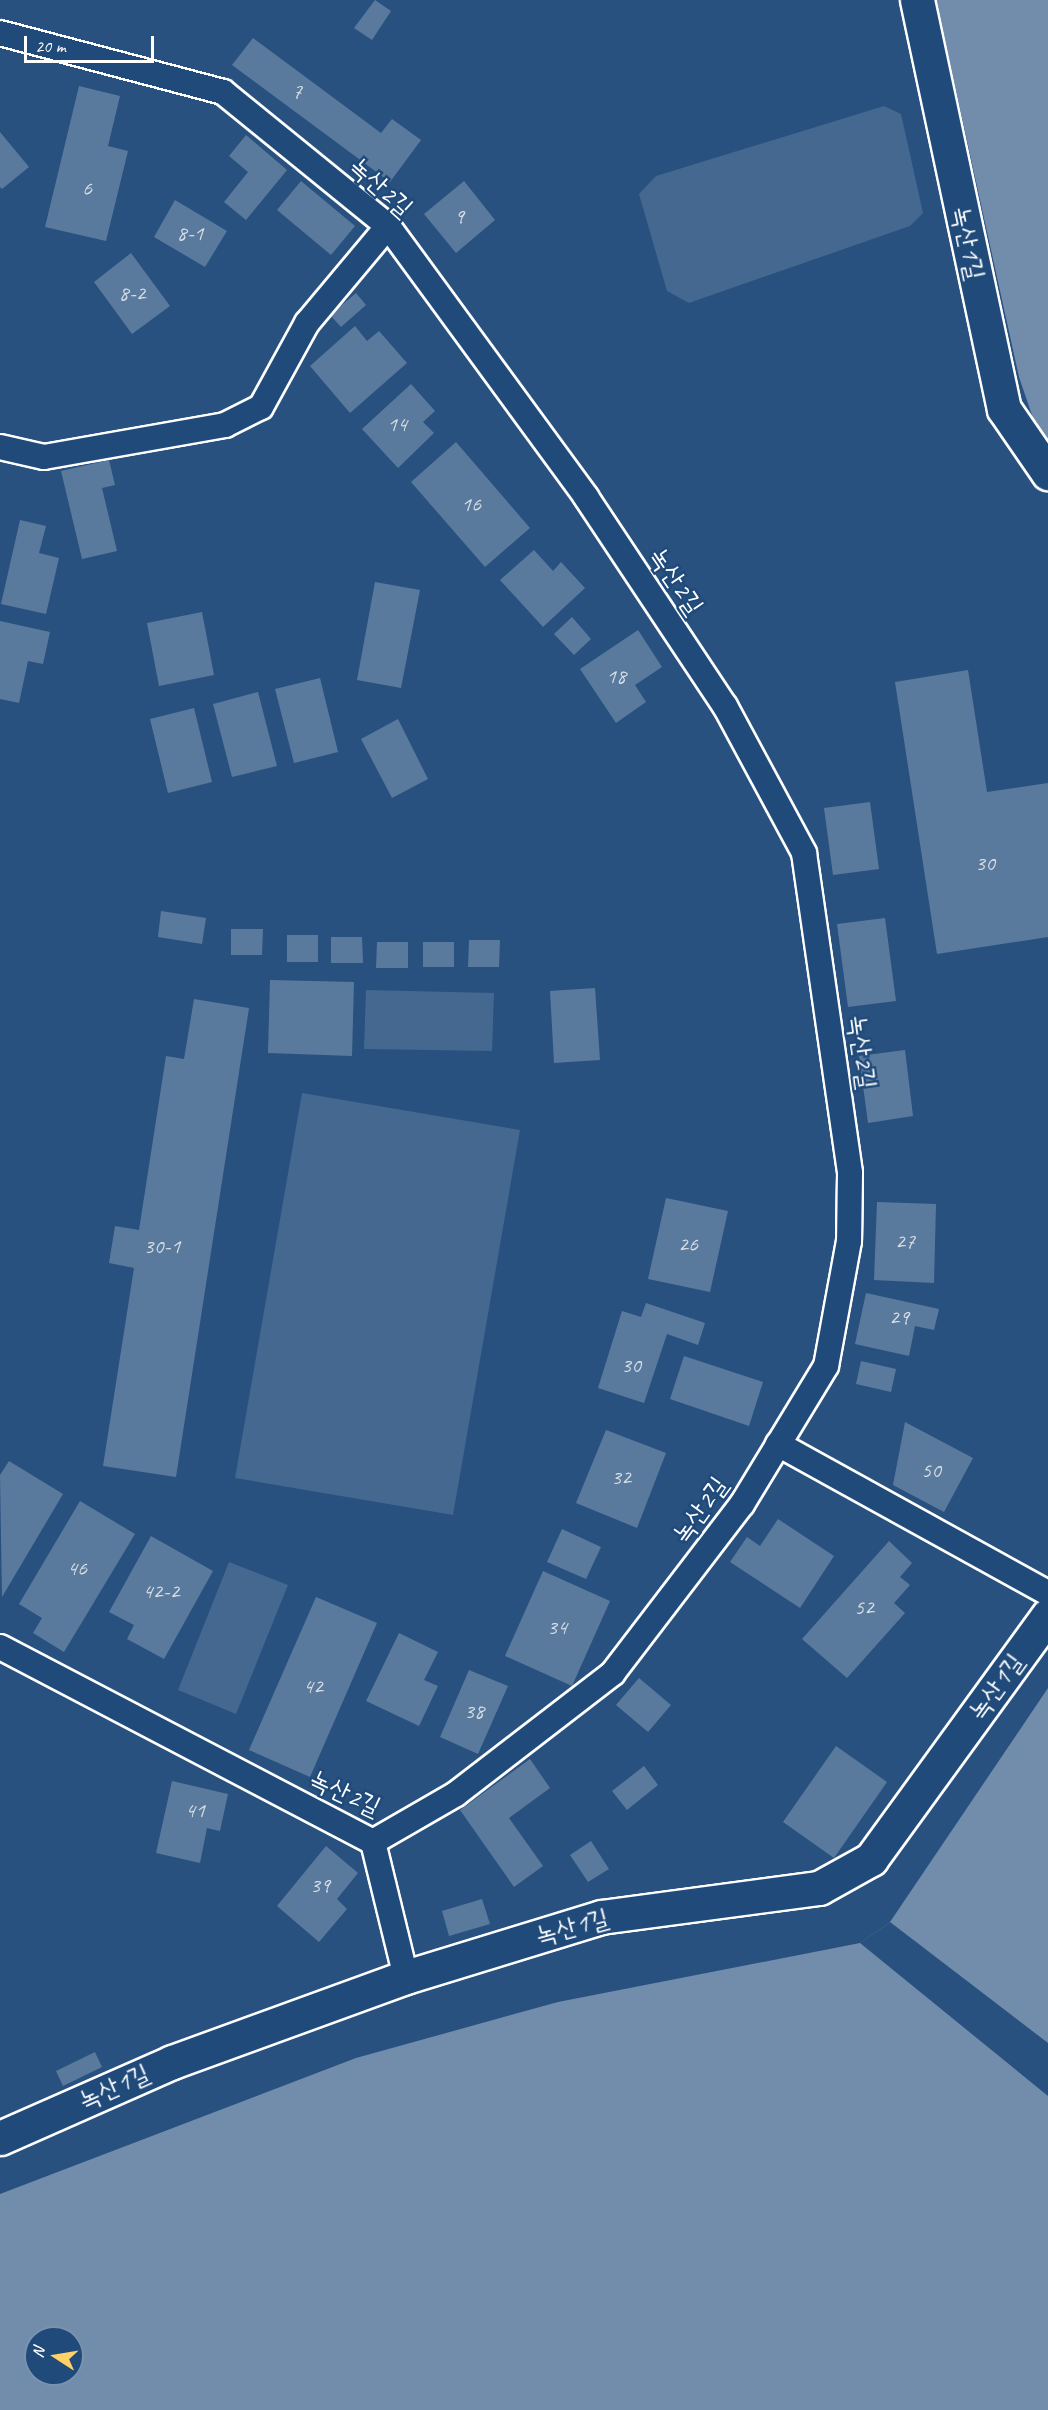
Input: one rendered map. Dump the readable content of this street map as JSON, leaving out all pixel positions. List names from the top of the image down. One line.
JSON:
{"streets":{"street":["녹산1길"],"lane":["녹산2길"]},"house_numbers":["7","6","9","8-1","8-2","14","16","18","30","27","26","30-1","29","30","50","32","46","42-2","52","34","42","38","41","39"],"scale_bar":"20 m","north":"left"}
